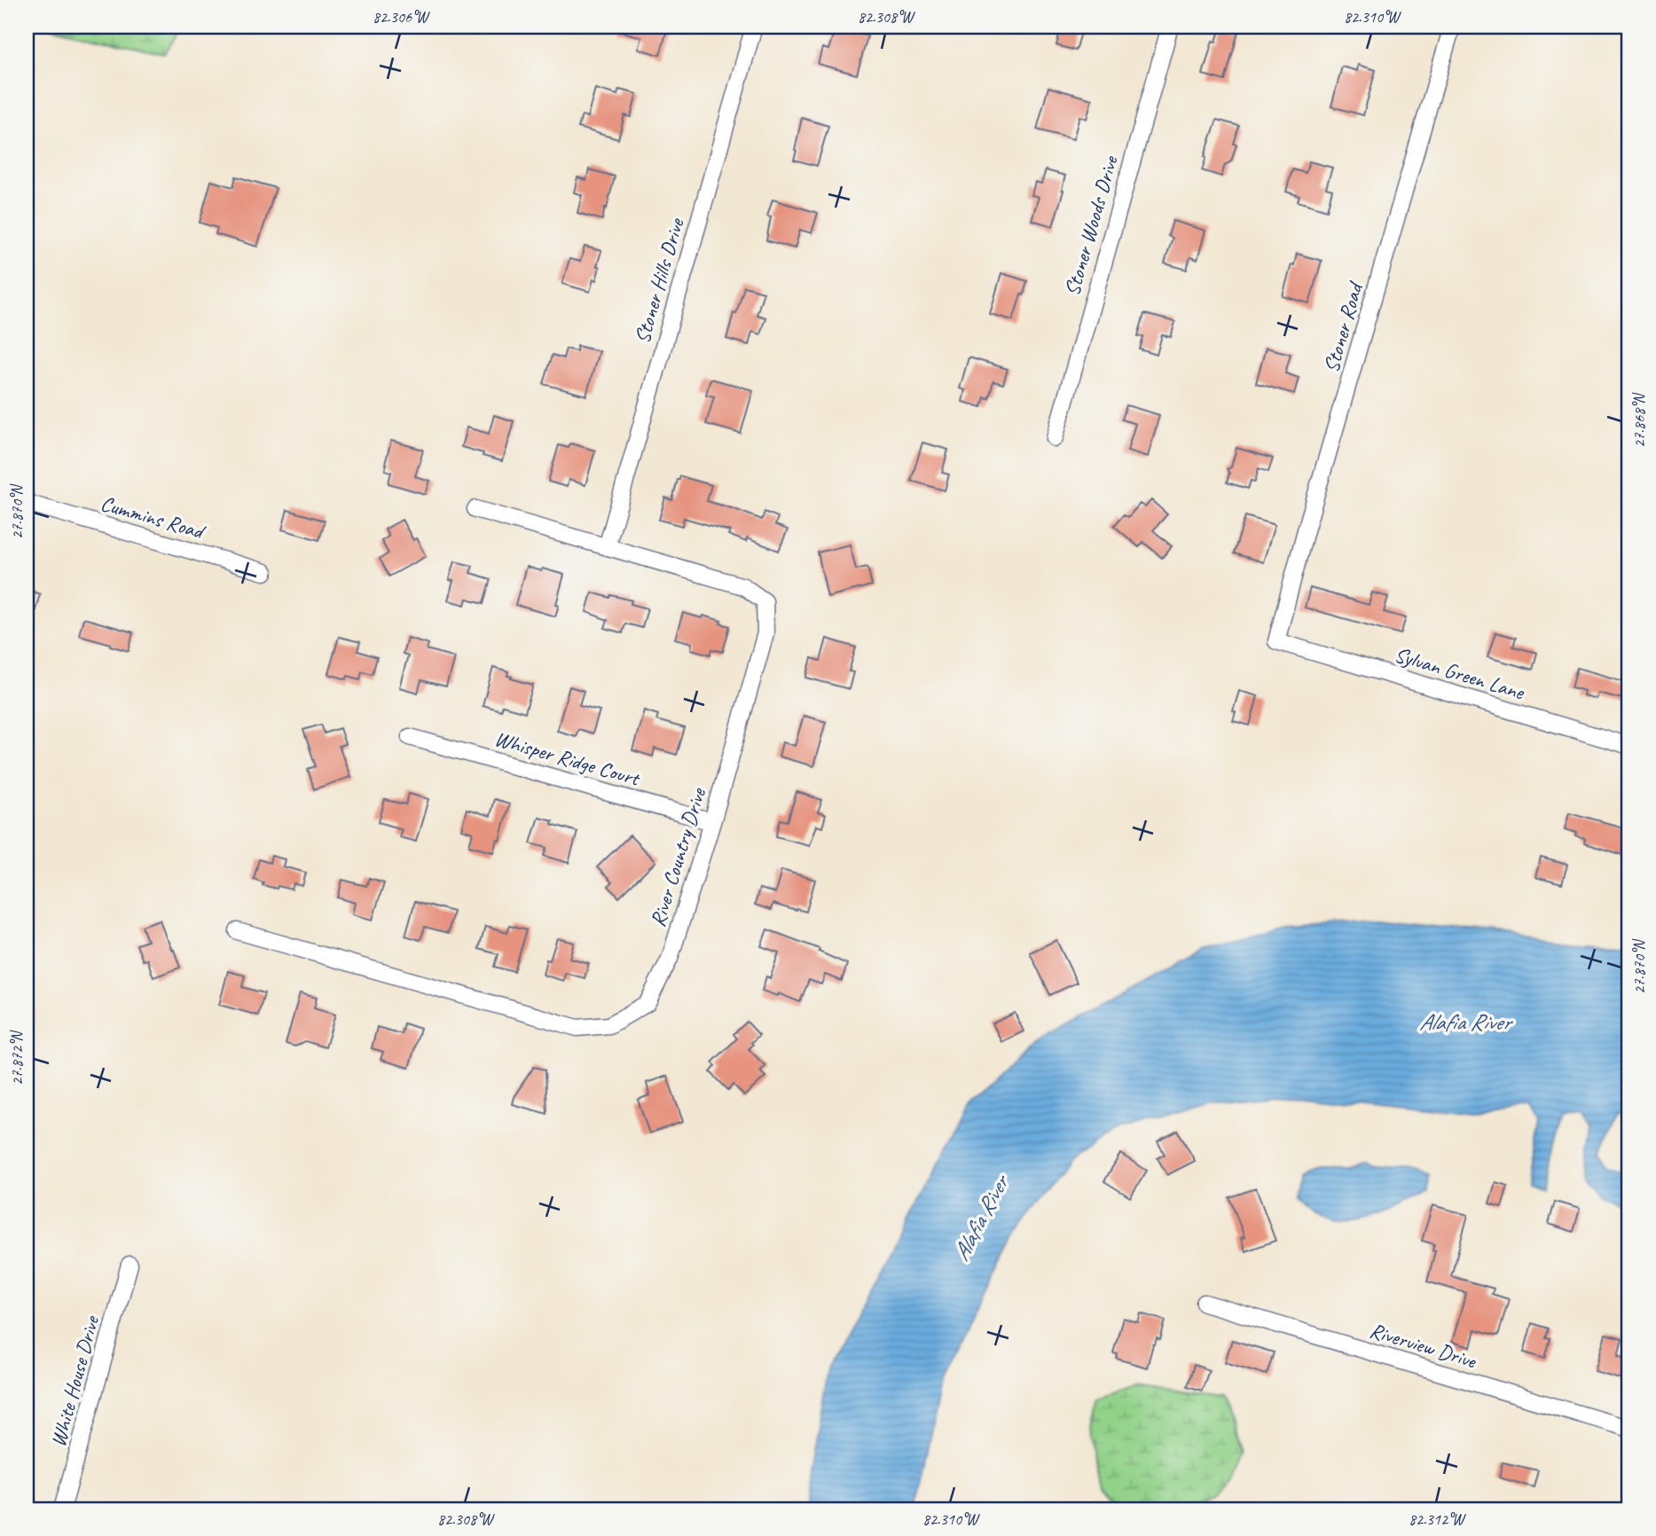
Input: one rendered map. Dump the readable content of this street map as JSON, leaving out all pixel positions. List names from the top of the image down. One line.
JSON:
{"streets":{"street":["Stoner Woods Drive","Stoner Hills Drive","Stoner Road","Cummins Road","Sylvan Green Lane","Whisper Ridge Court","River Country Drive","Riverview Drive","White House Drive"]},"crossings":[["Stoner Hills Drive","River Country Drive"],["Stoner Road","Sylvan Green Lane"],["Whisper Ridge Court","River Country Drive"]],"water":["Alafia River"],"coordinates":["82.306°W","82.308°W","82.310°W","27.868°N","27.870°N","27.872°N","82.312°W"]}
